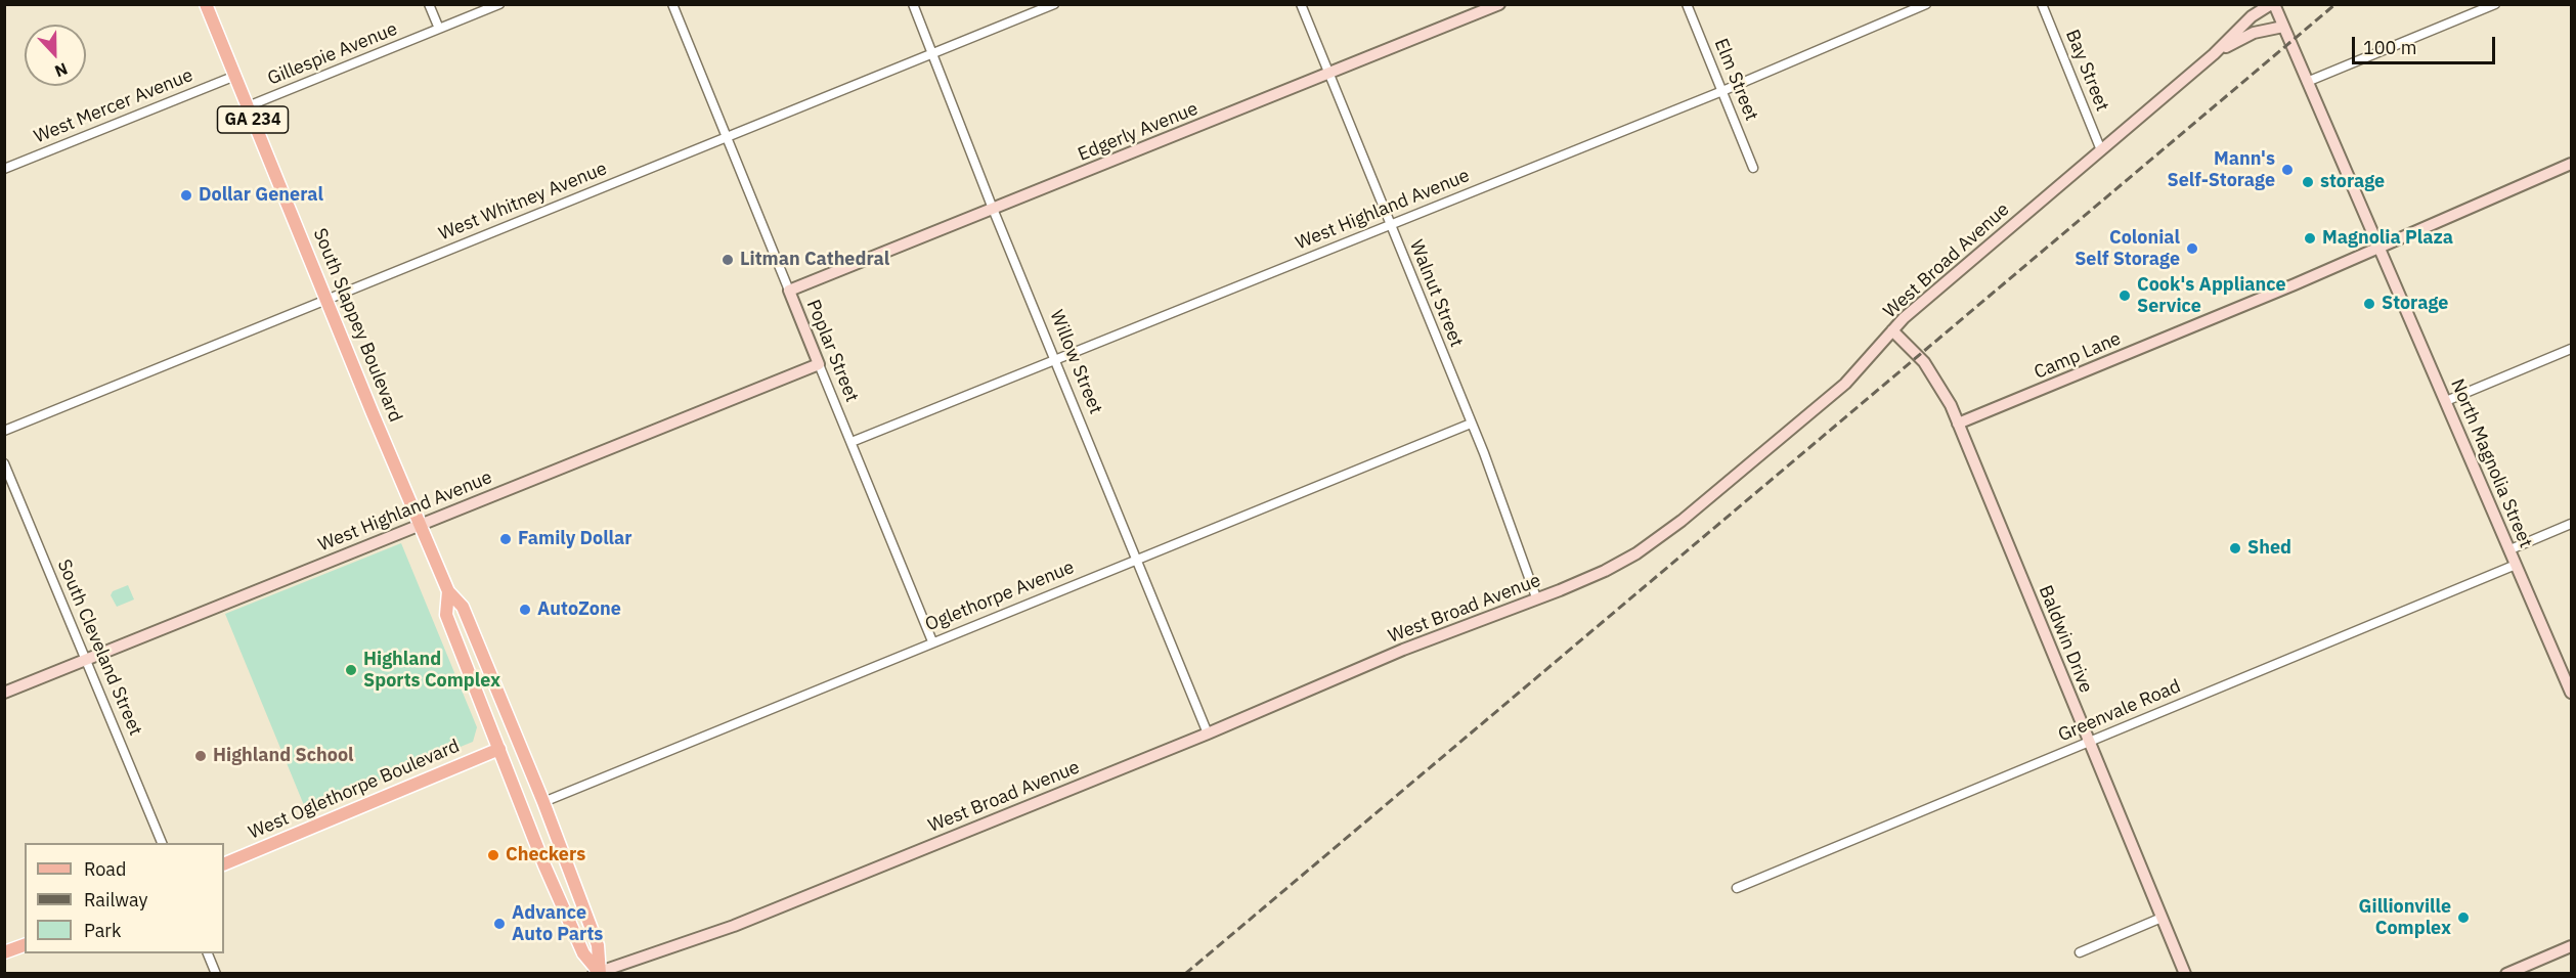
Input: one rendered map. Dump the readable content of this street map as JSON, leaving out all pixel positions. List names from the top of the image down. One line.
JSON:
{"streets":{"main road":["GA 234","South Slappey Boulevard","West Oglethorpe Boulevard"],"street":["Gillespie Avenue","Bay Street","Elm Street","West Mercer Avenue","Edgerly Avenue","West Whitney Avenue","West Highland Avenue","West Broad Avenue","Walnut Street","Poplar Street","Camp Lane","Willow Street","North Magnolia Street","Oglethorpe Avenue","Baldwin Drive","South Cleveland Street","Greenvale Road"]},"crossings":[["Gillespie Avenue","South Slappey Boulevard"],["Bay Street","West Broad Avenue"],["Elm Street","West Highland Avenue"],["West Mercer Avenue","South Slappey Boulevard"],["Edgerly Avenue","Walnut Street"],["Edgerly Avenue","Poplar Street"],["Edgerly Avenue","Willow Street"],["West Whitney Avenue","South Slappey Boulevard"],["West Whitney Avenue","Poplar Street"],["West Whitney Avenue","Willow Street"],["West Highland Avenue","Walnut Street"],["West Highland Avenue","South Slappey Boulevard"],["West Highland Avenue","Poplar Street"],["West Highland Avenue","Willow Street"],["West Highland Avenue","South Cleveland Street"],["West Broad Avenue","Walnut Street"],["West Broad Avenue","South Slappey Boulevard"],["West Broad Avenue","Willow Street"],["West Broad Avenue","North Magnolia Street"],["West Broad Avenue","Baldwin Drive"],["Walnut Street","Oglethorpe Avenue"],["South Slappey Boulevard","Oglethorpe Avenue"],["South Slappey Boulevard","West Oglethorpe Boulevard"],["Poplar Street","Oglethorpe Avenue"],["Camp Lane","North Magnolia Street"],["Camp Lane","Baldwin Drive"],["Willow Street","Oglethorpe Avenue"],["North Magnolia Street","Greenvale Road"],["Baldwin Drive","Greenvale Road"]],"places":["Mann's Self-Storage","storage","Dollar General","Magnolia Plaza","Colonial Self Storage","Litman Cathedral","Cook's Appliance Service","Storage","Family Dollar","Shed","AutoZone","Highland Sports Complex","Highland School","Checkers","Gillionville Complex","Advance Auto Parts"],"legend":["Road","Railway","Park"],"scale_bar":"100 m","north":"bottom"}
